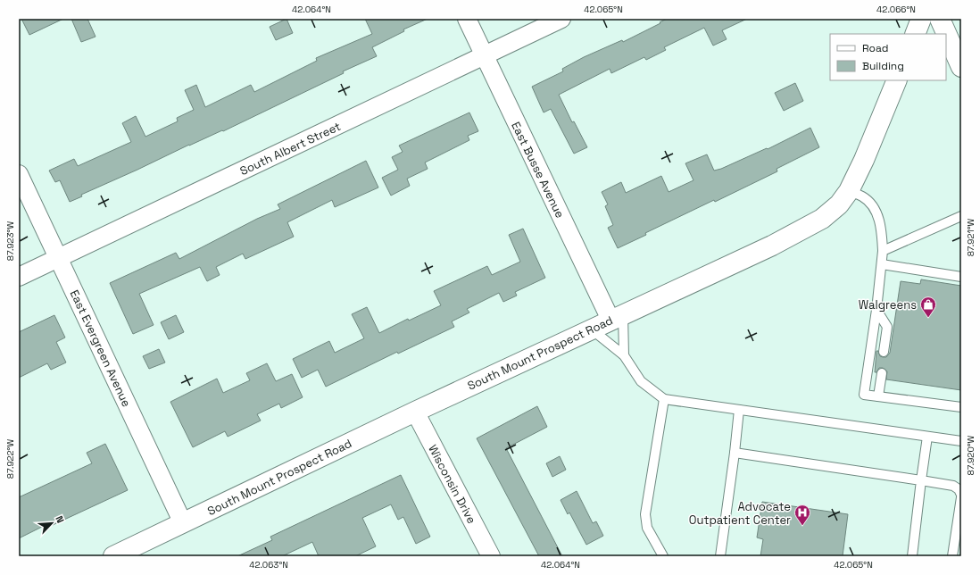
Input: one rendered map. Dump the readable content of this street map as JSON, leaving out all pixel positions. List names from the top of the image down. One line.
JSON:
{"streets":{"main road":["South Mount Prospect Road"],"street":["South Albert Street","East Busse Avenue","East Evergreen Avenue","Wisconsin Drive"]},"crossings":[["South Albert Street","East Busse Avenue"],["South Albert Street","East Evergreen Avenue"],["East Busse Avenue","South Mount Prospect Road"],["East Evergreen Avenue","South Mount Prospect Road"],["South Mount Prospect Road","Wisconsin Drive"]],"places":{"shop":["Walgreens"],"hospital":["Advocate Outpatient Center"]},"legend":["Road","Building"],"north":"top right","coordinates":["42.064°N","42.065°N","42.066°N","87.921°W","87.923°W","87.920°W","87.922°W","42.063°N"]}
